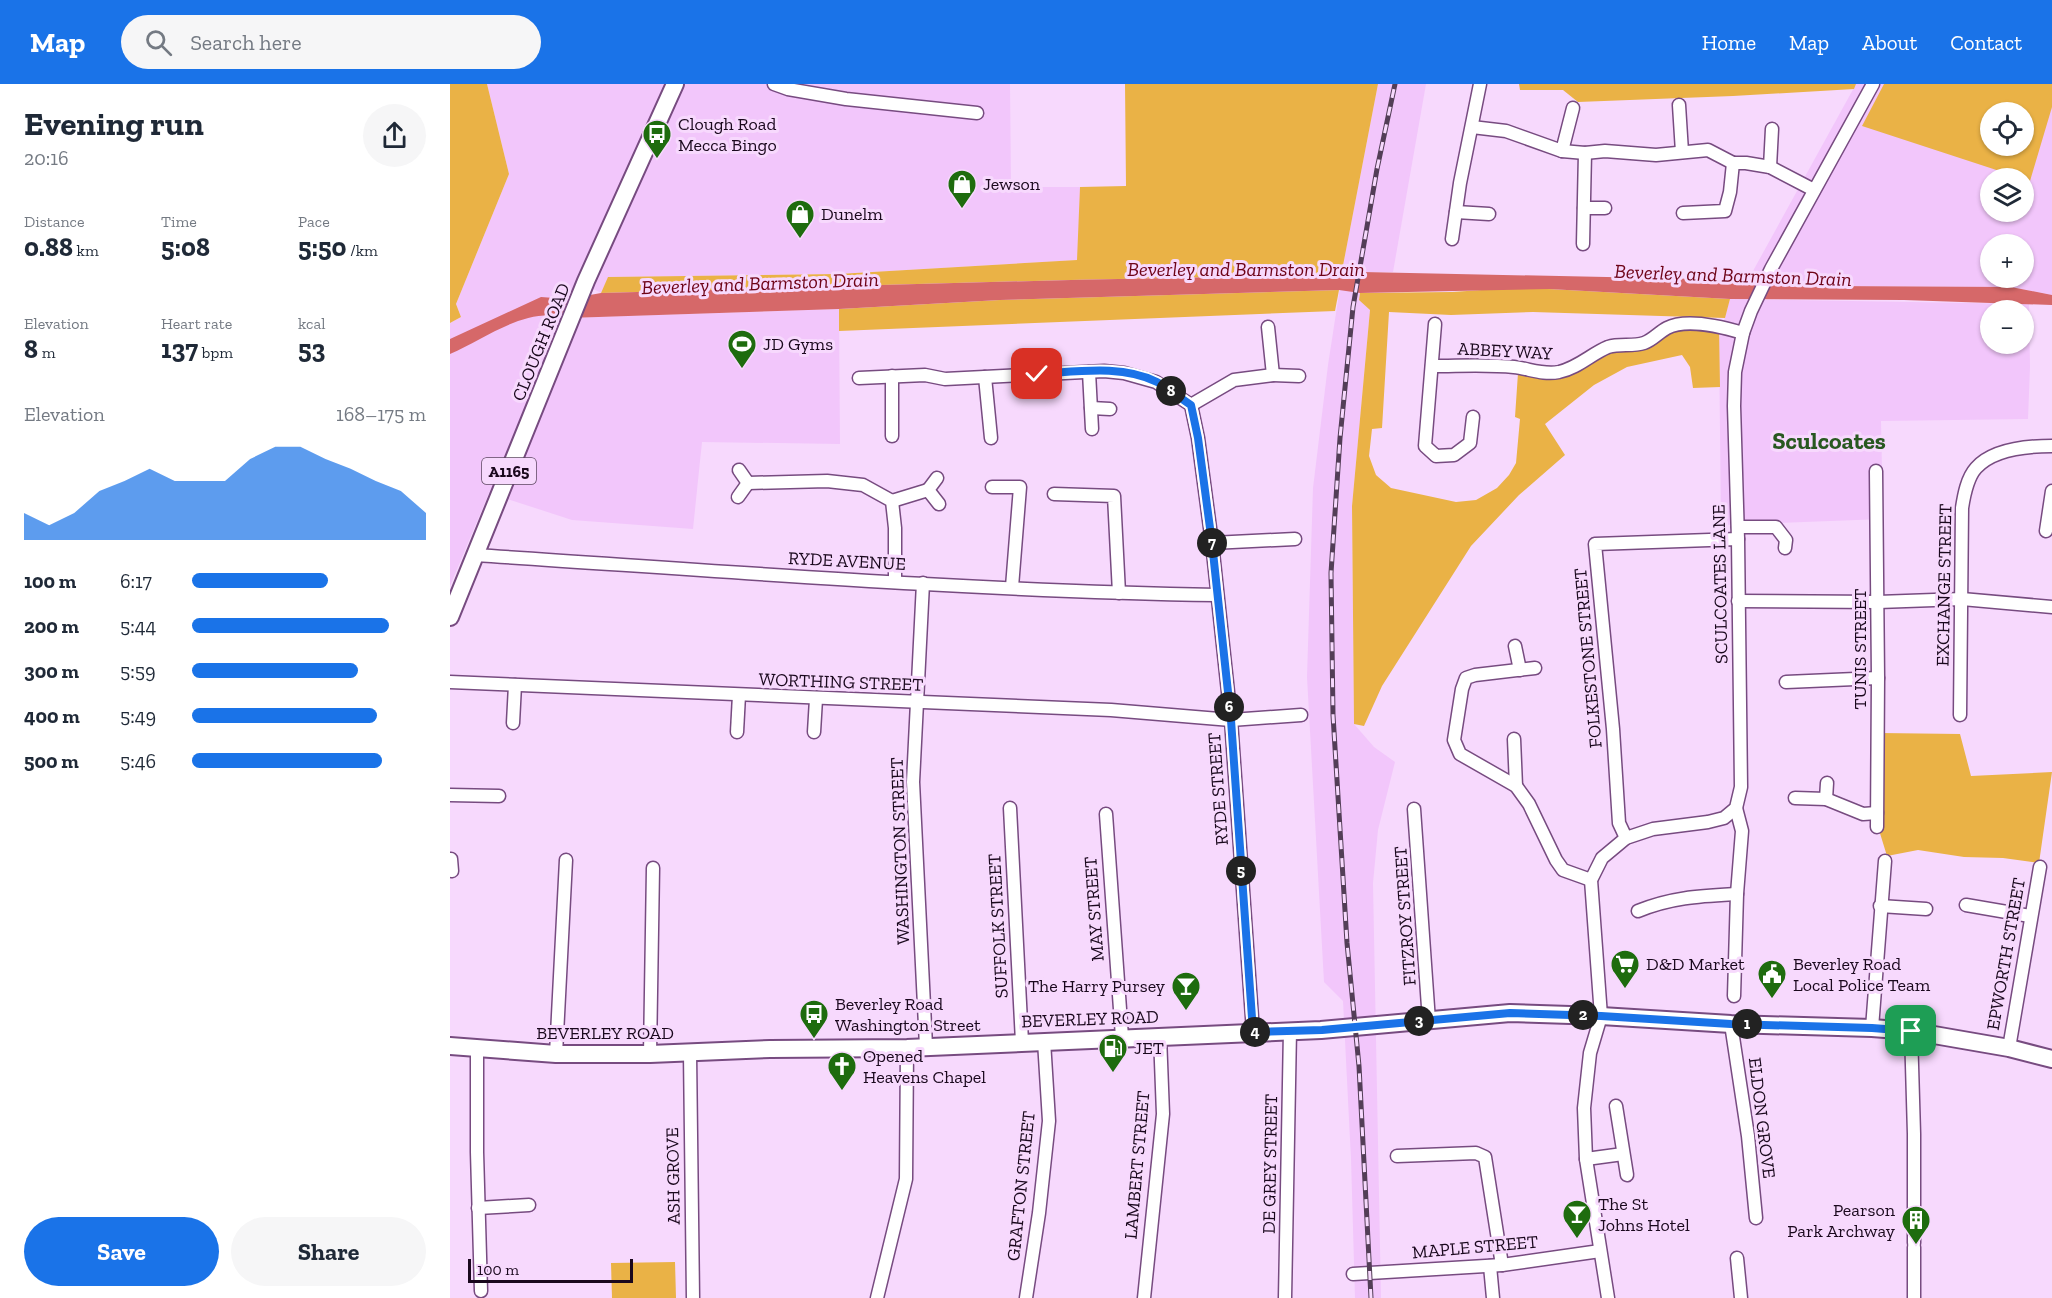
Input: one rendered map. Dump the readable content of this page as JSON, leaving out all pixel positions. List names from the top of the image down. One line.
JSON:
{"streets":{"main road":["CLOUGH ROAD","A1165","BEVERLEY ROAD"],"street":["ABBEY WAY","RYDE AVENUE","SCULCOATES LANE","EXCHANGE STREET","TUNIS STREET","FOLKESTONE STREET","WORTHING STREET","RYDE STREET","WASHINGTON STREET","MAY STREET","FITZROY STREET","SUFFOLK STREET","EPWORTH STREET","ELDON GROVE","DE GREY STREET","LAMBERT STREET","ASH GROVE","GRAFTON STREET","MAPLE STREET"]},"crossings":[["CLOUGH ROAD","RYDE AVENUE"],["ABBEY WAY","SCULCOATES LANE"],["RYDE AVENUE","RYDE STREET"],["RYDE AVENUE","WASHINGTON STREET"],["SCULCOATES LANE","FOLKESTONE STREET"],["WORTHING STREET","RYDE STREET"],["WORTHING STREET","WASHINGTON STREET"],["RYDE STREET","BEVERLEY ROAD"],["WASHINGTON STREET","BEVERLEY ROAD"],["MAY STREET","BEVERLEY ROAD"],["FITZROY STREET","BEVERLEY ROAD"],["SUFFOLK STREET","BEVERLEY ROAD"],["EPWORTH STREET","BEVERLEY ROAD"],["BEVERLEY ROAD","ELDON GROVE"],["BEVERLEY ROAD","DE GREY STREET"],["BEVERLEY ROAD","LAMBERT STREET"],["BEVERLEY ROAD","ASH GROVE"],["BEVERLEY ROAD","GRAFTON STREET"]],"districts":["Sculcoates"],"water":["Beverley and Barmston Drain"],"places":{"bus stop":["Clough Road Mecca Bingo","Beverley Road Washington Street"],"shop":["Jewson","Dunelm"],"sports":["JD Gyms"],"supermarket":["D&D Market"],"public building":["Beverley Road Local Police Team"],"bar":["The Harry Pursey","The St Johns Hotel"],"fuel station":["JET"],"church":["Opened Heavens Chapel"],"building":["Pearson Park Archway"]},"scale_bar":"100 m","page":{"header":"Map","search":"Search here","nav":["Home","Map","About","Contact"],"heading":["Evening run","20:16"],"map_buttons":["+","−"],"stats":[["Distance","0.88 km"],["Time","5:08"],["Pace","5:50 /km"],["Elevation","8 m"],["Heart rate","137 bpm"],["kcal","53"]],"pins":["8","7","6","5","2","3","1","4"],"chart":["Elevation","168–175 m"],"list":[{"name":"100 m","note":"6:17"},{"name":"200 m","note":"5:44"},{"name":"300 m","note":"5:59"},{"name":"400 m","note":"5:49"},{"name":"500 m","note":"5:46"}],"buttons":["Save","Share"],"scale":"100 m"}}
